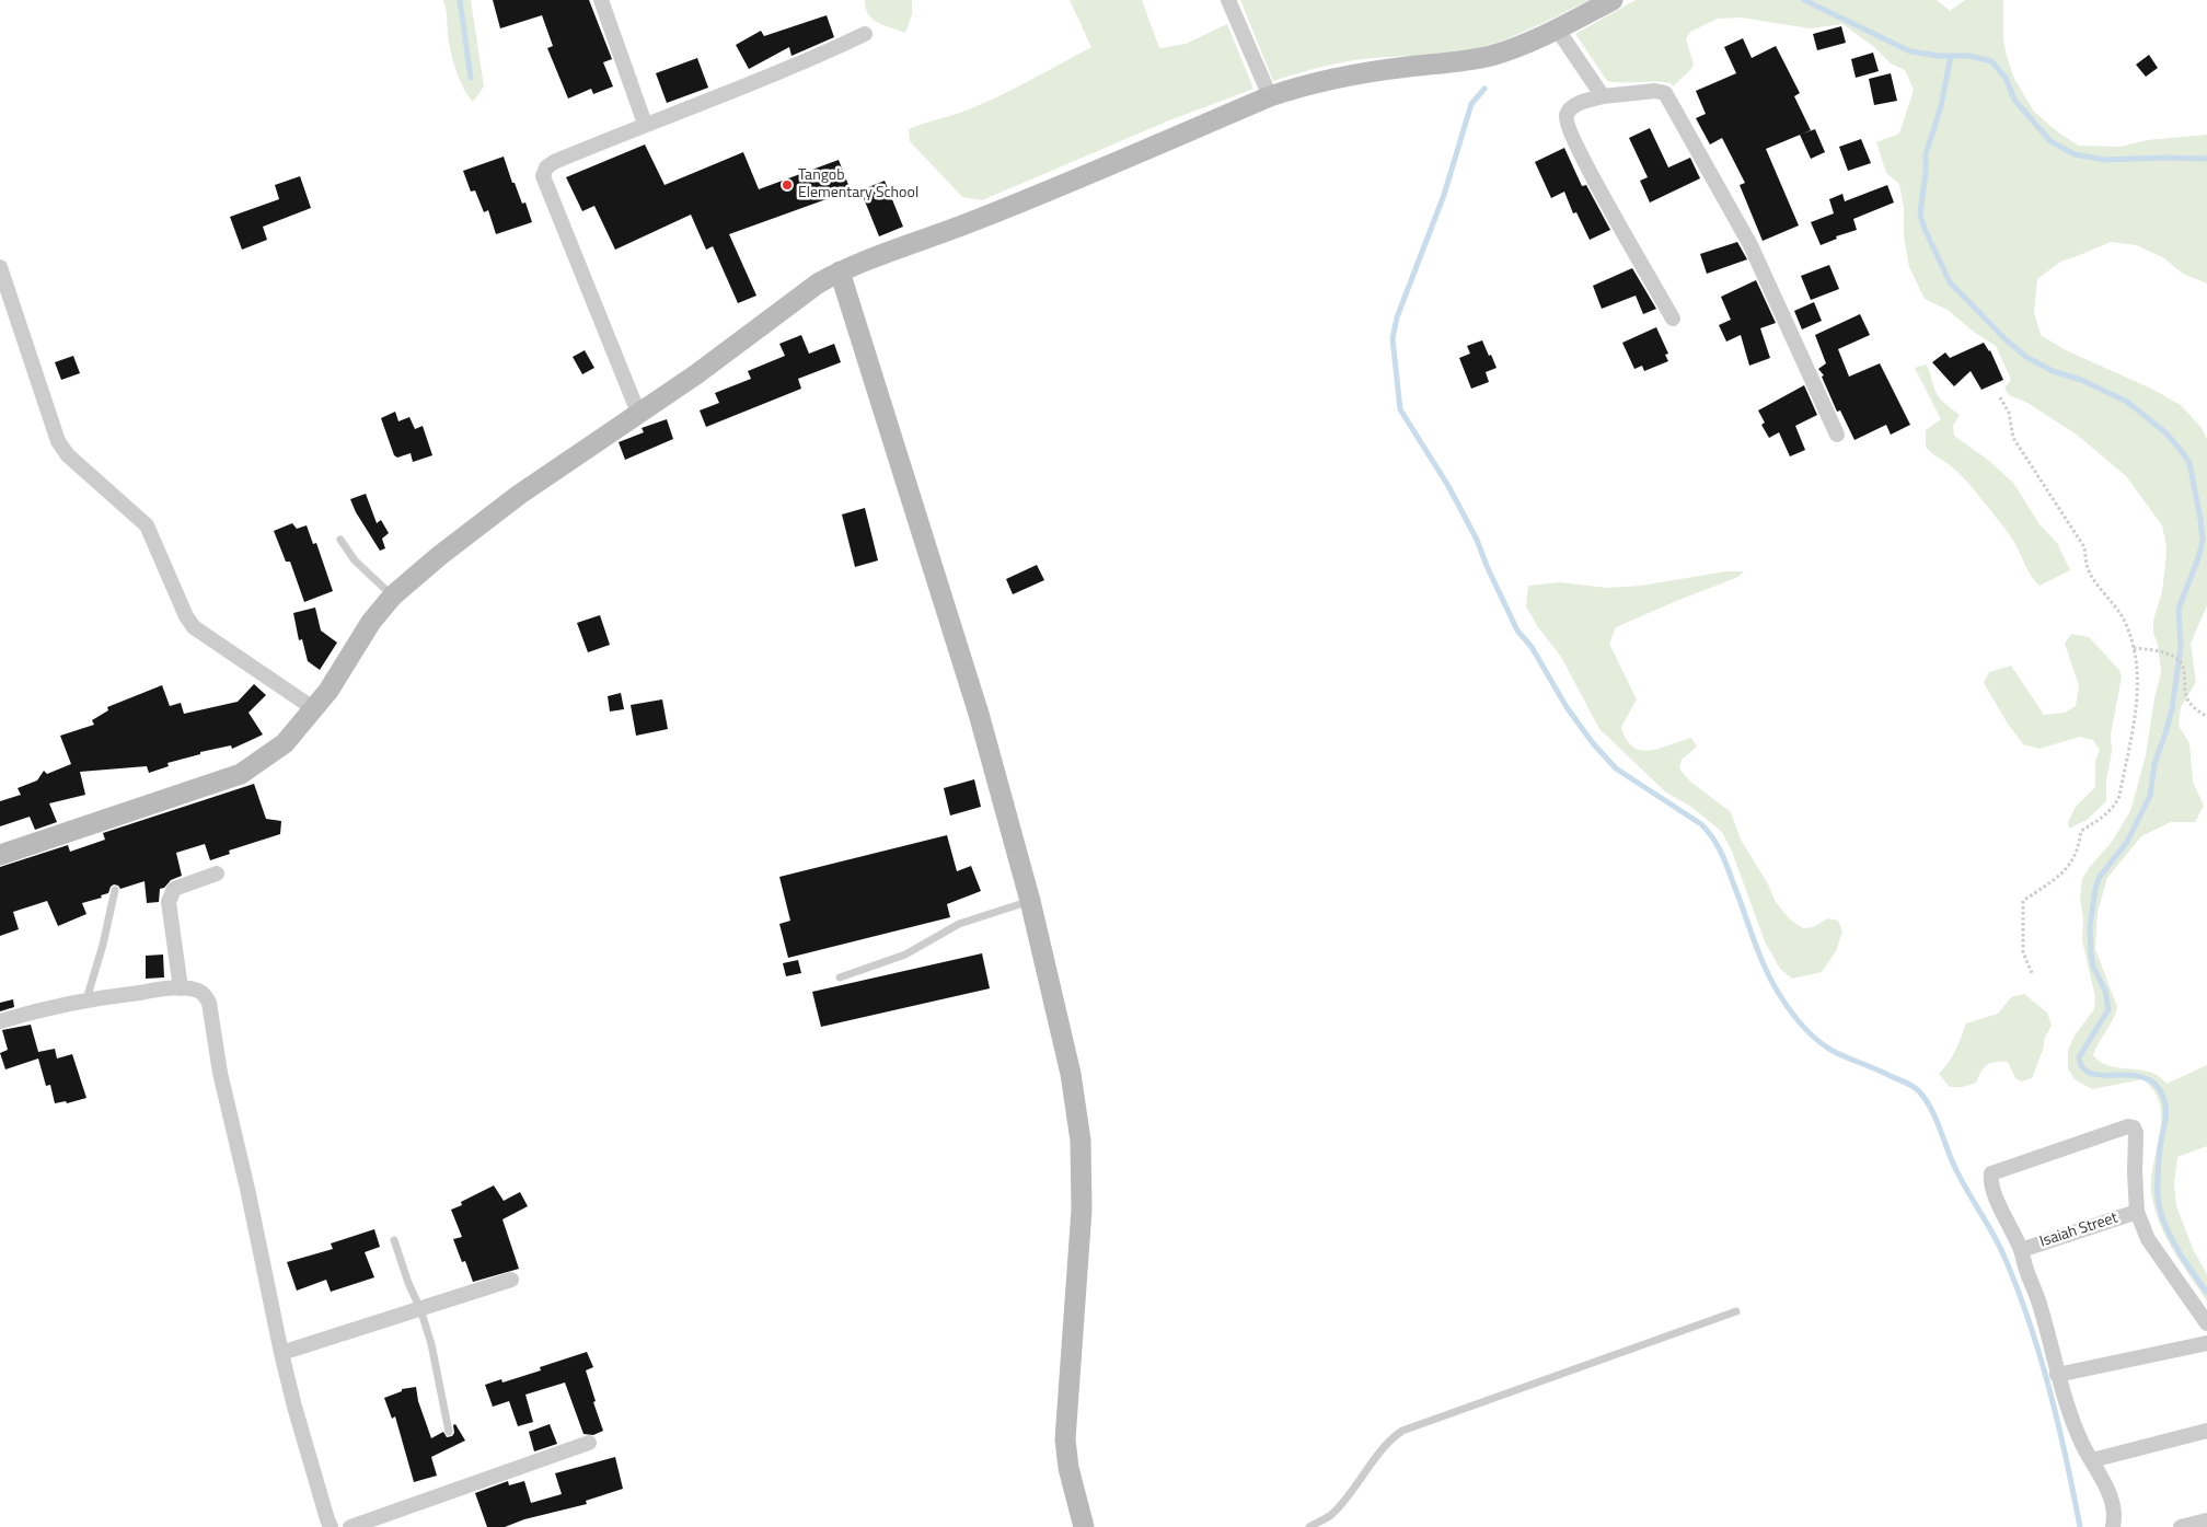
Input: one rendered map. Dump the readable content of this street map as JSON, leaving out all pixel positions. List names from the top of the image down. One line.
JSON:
{"streets":{"street":["Isaiah Street"]},"places":["Tangob Elementary School"]}
